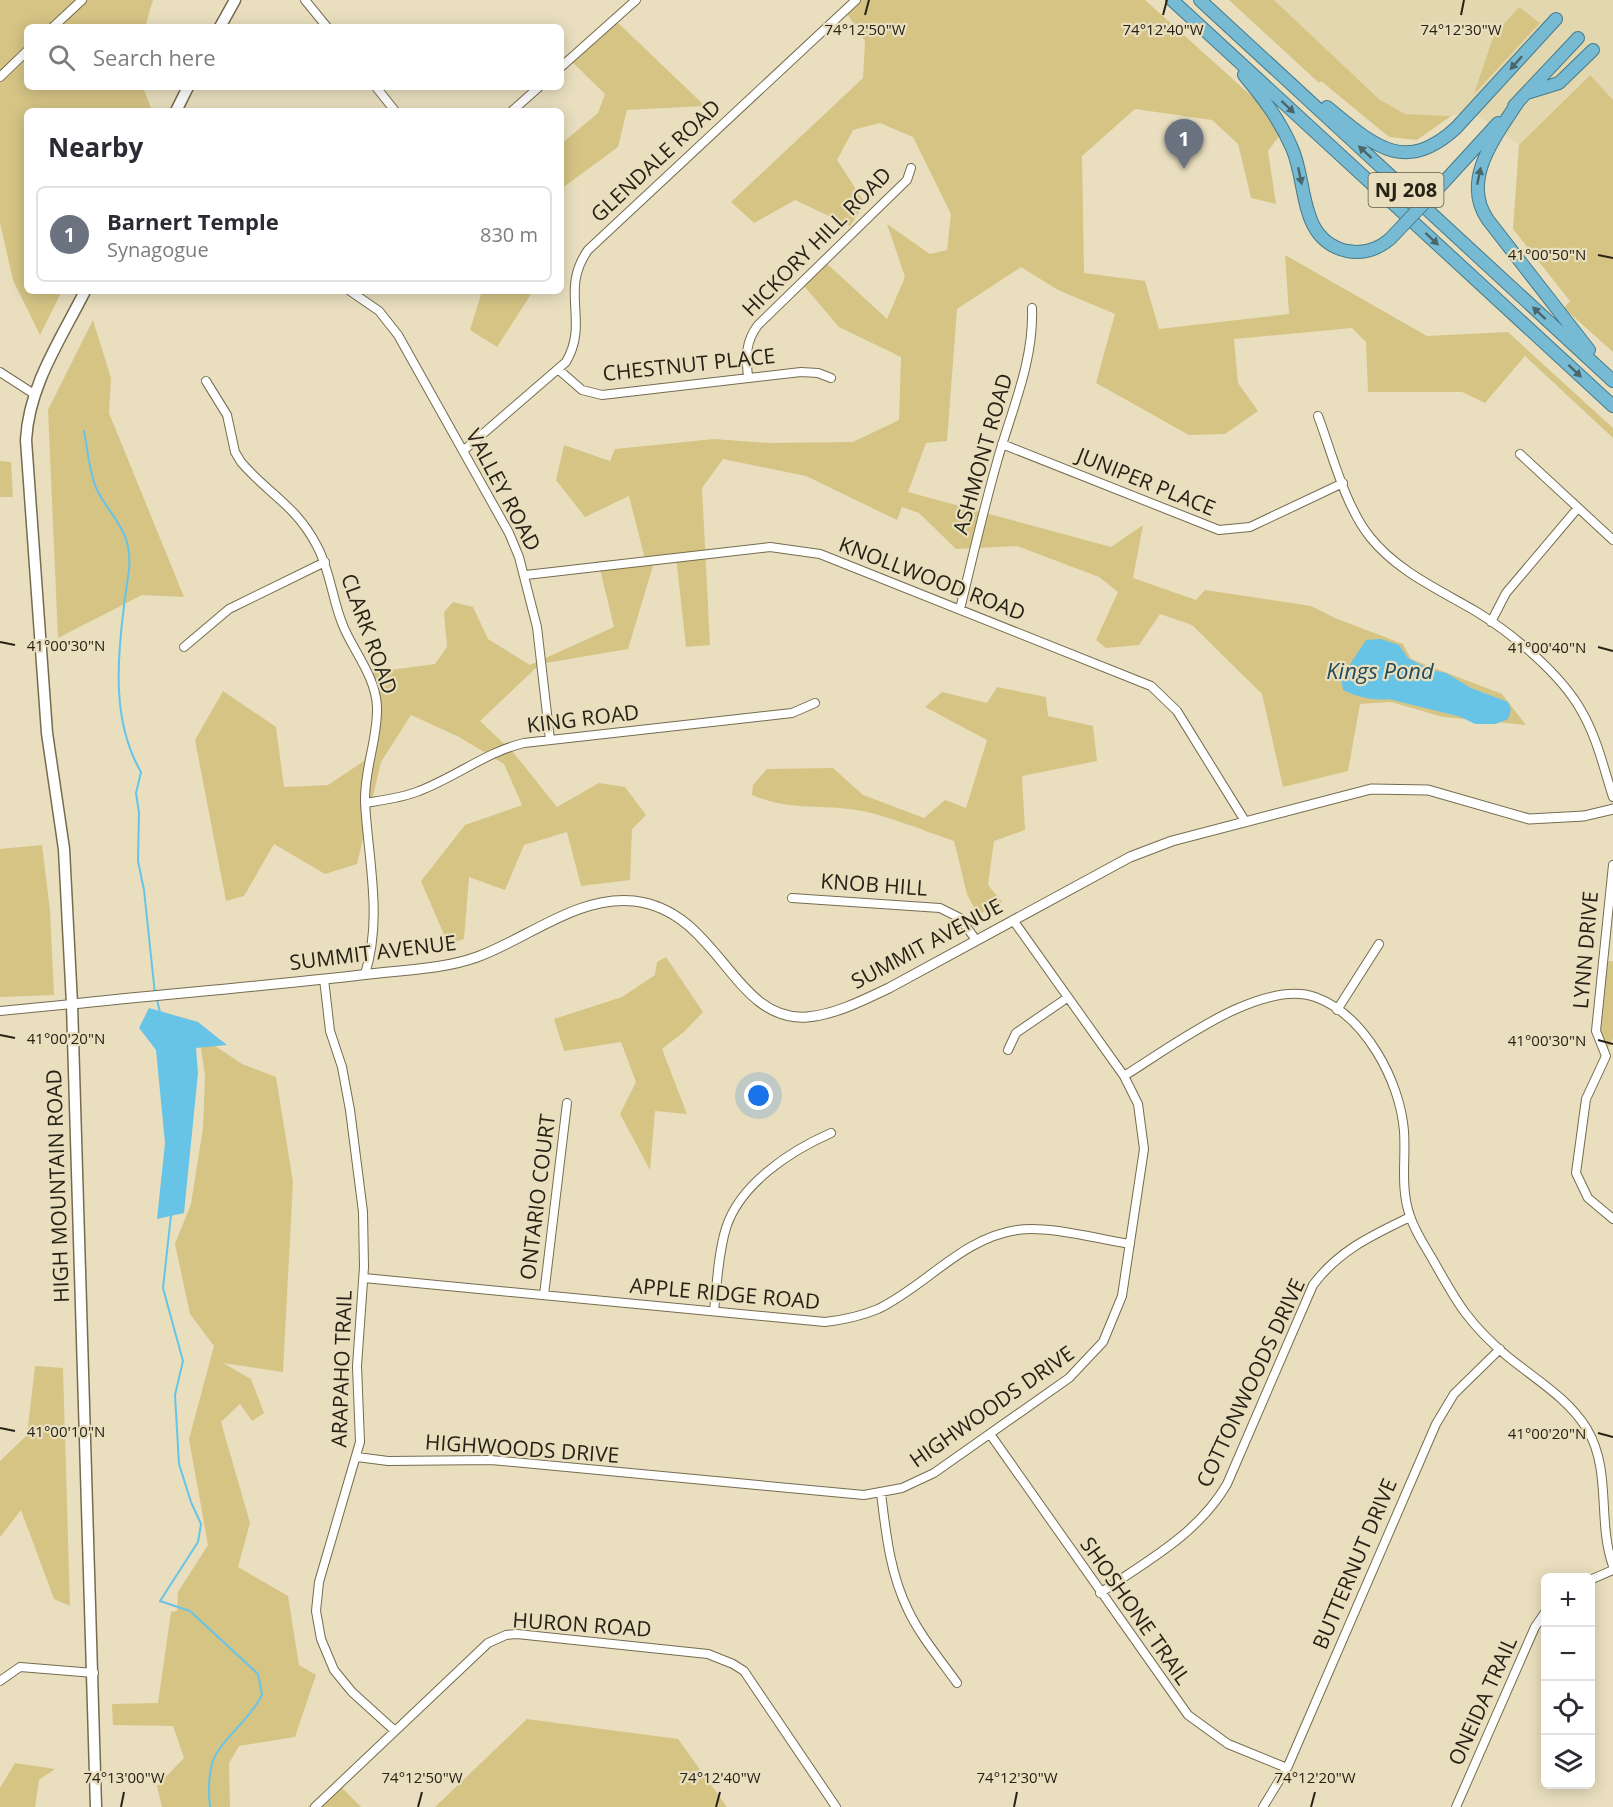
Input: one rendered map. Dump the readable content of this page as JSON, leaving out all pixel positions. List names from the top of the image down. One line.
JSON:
{"streets":{"highway":["NJ 208"],"main road":["HIGH MOUNTAIN ROAD"],"street":["GLENDALE ROAD","HICKORY HILL ROAD","CHESTNUT PLACE","ASHMONT ROAD","JUNIPER PLACE","VALLEY ROAD","KNOLLWOOD ROAD","CLARK ROAD","KING ROAD","KNOB HILL","SUMMIT AVENUE","LYNN DRIVE","ONTARIO COURT","APPLE RIDGE ROAD","ARAPAHO TRAIL","COTTONWOODS DRIVE","HIGHWOODS DRIVE","BUTTERNUT DRIVE","SHOSHONE TRAIL","HURON ROAD","ONEIDA TRAIL"]},"crossings":[["GLENDALE ROAD","CHESTNUT PLACE"],["GLENDALE ROAD","VALLEY ROAD"],["HICKORY HILL ROAD","CHESTNUT PLACE"],["ASHMONT ROAD","JUNIPER PLACE"],["ASHMONT ROAD","KNOLLWOOD ROAD"],["VALLEY ROAD","KNOLLWOOD ROAD"],["VALLEY ROAD","KING ROAD"],["KNOLLWOOD ROAD","SUMMIT AVENUE"],["CLARK ROAD","KING ROAD"],["CLARK ROAD","SUMMIT AVENUE"],["KNOB HILL","SUMMIT AVENUE"],["SUMMIT AVENUE","HIGH MOUNTAIN ROAD"],["SUMMIT AVENUE","ARAPAHO TRAIL"],["SUMMIT AVENUE","HIGHWOODS DRIVE"],["ONTARIO COURT","APPLE RIDGE ROAD"],["APPLE RIDGE ROAD","ARAPAHO TRAIL"],["APPLE RIDGE ROAD","HIGHWOODS DRIVE"],["ARAPAHO TRAIL","HIGHWOODS DRIVE"],["ARAPAHO TRAIL","HURON ROAD"],["COTTONWOODS DRIVE","SHOSHONE TRAIL"],["HIGHWOODS DRIVE","SHOSHONE TRAIL"],["BUTTERNUT DRIVE","SHOSHONE TRAIL"]],"water":["Kings Pond"],"page":{"search":"Search here","heading":"Nearby","pins":"1","list":[{"mark":"1","name":"Barnert Temple","note":"Synagogue","value":"830 m"}],"map_buttons":["+","−"]},"coordinates":["74°12'50\"W","74°12'40\"W","74°12'30\"W","41°00'50\"N","41°00'30\"N","41°00'40\"N","41°00'20\"N","41°00'10\"N","74°13'00\"W","74°12'20\"W"]}
